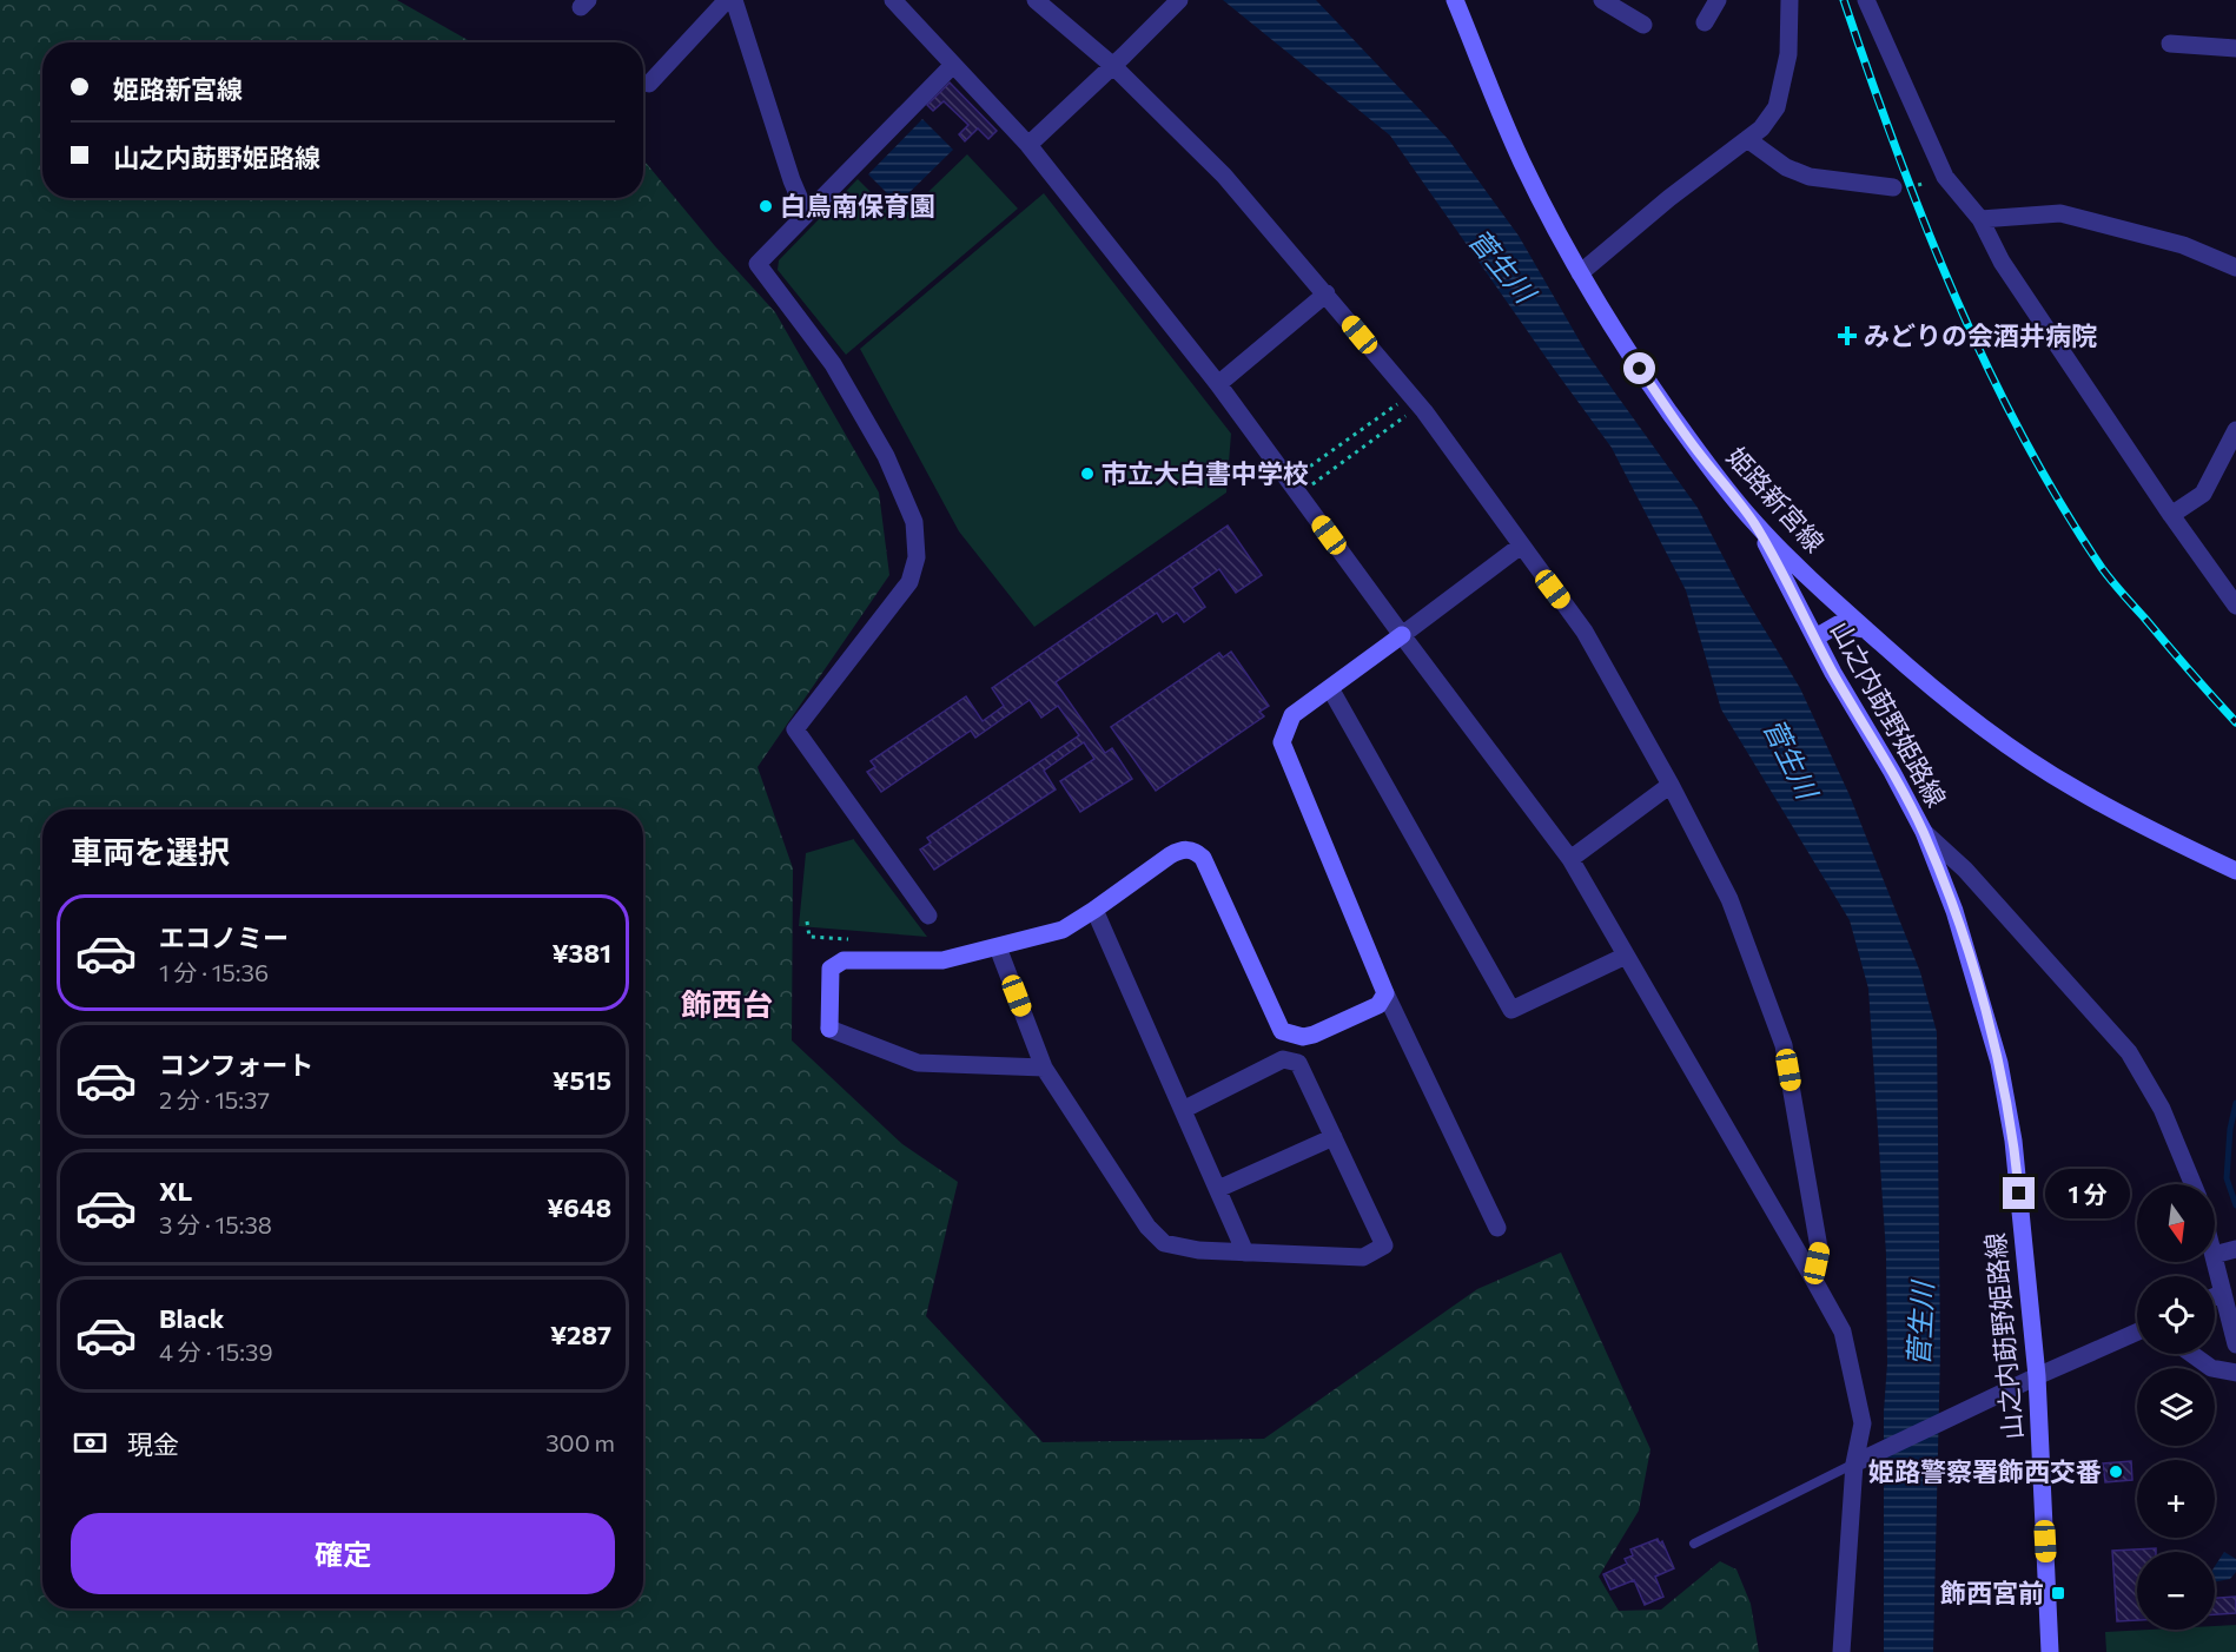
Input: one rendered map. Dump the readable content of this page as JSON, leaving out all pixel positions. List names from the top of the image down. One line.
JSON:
{"streets":{"main road":["姫路新宮線","山之内莇野姫路線"]},"crossings":[["姫路新宮線","山之内莇野姫路線"]],"districts":["飾西台"],"water":["菅生川"],"places":{"other":["白鳥南保育園","市立大白書中学校","姫路警察署飾西交番"],"health":["みどりの会酒井病院"],"transit":["飾西宮前"]},"north":"bottom","page":{"banner":["姫路新宮線","山之内莇野姫路線"],"heading":"車両を選択","list":[{"name":"エコノミー","note":"1 分 · 15:36","value":"¥381"},{"name":"コンフォート","note":"2 分 · 15:37","value":"¥515"},{"name":"XL","note":"3 分 · 15:38","value":"¥648"},{"name":"Black","note":"4 分 · 15:39","value":"¥287"}],"bubble":"1 分","map_buttons":["+","−"],"pay":["現金","300 m"],"buttons":"確定"}}
